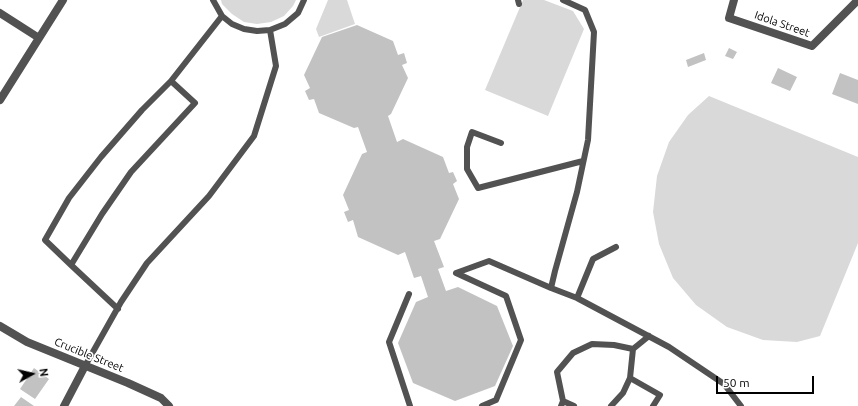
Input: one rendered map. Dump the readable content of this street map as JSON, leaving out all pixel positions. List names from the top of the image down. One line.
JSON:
{"streets":{"street":["Idola Street","Crucible Street"]},"scale_bar":"50 m","north":"right"}
